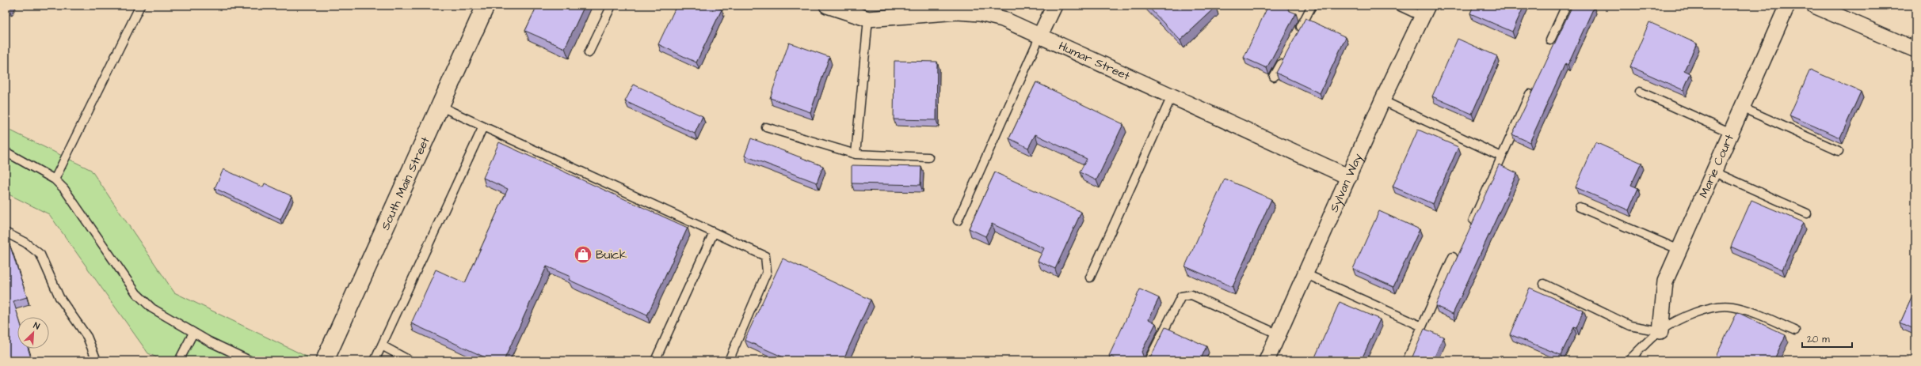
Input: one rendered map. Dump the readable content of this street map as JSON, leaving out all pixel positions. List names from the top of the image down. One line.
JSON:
{"streets":{"main road":["South Main Street"],"street":["Humar Street","Marie Court","Sylvan Way"]},"crossings":[["Humar Street","Sylvan Way"]],"places":{"shop":["Buick"]},"scale_bar":"20 m","north":"top right"}
